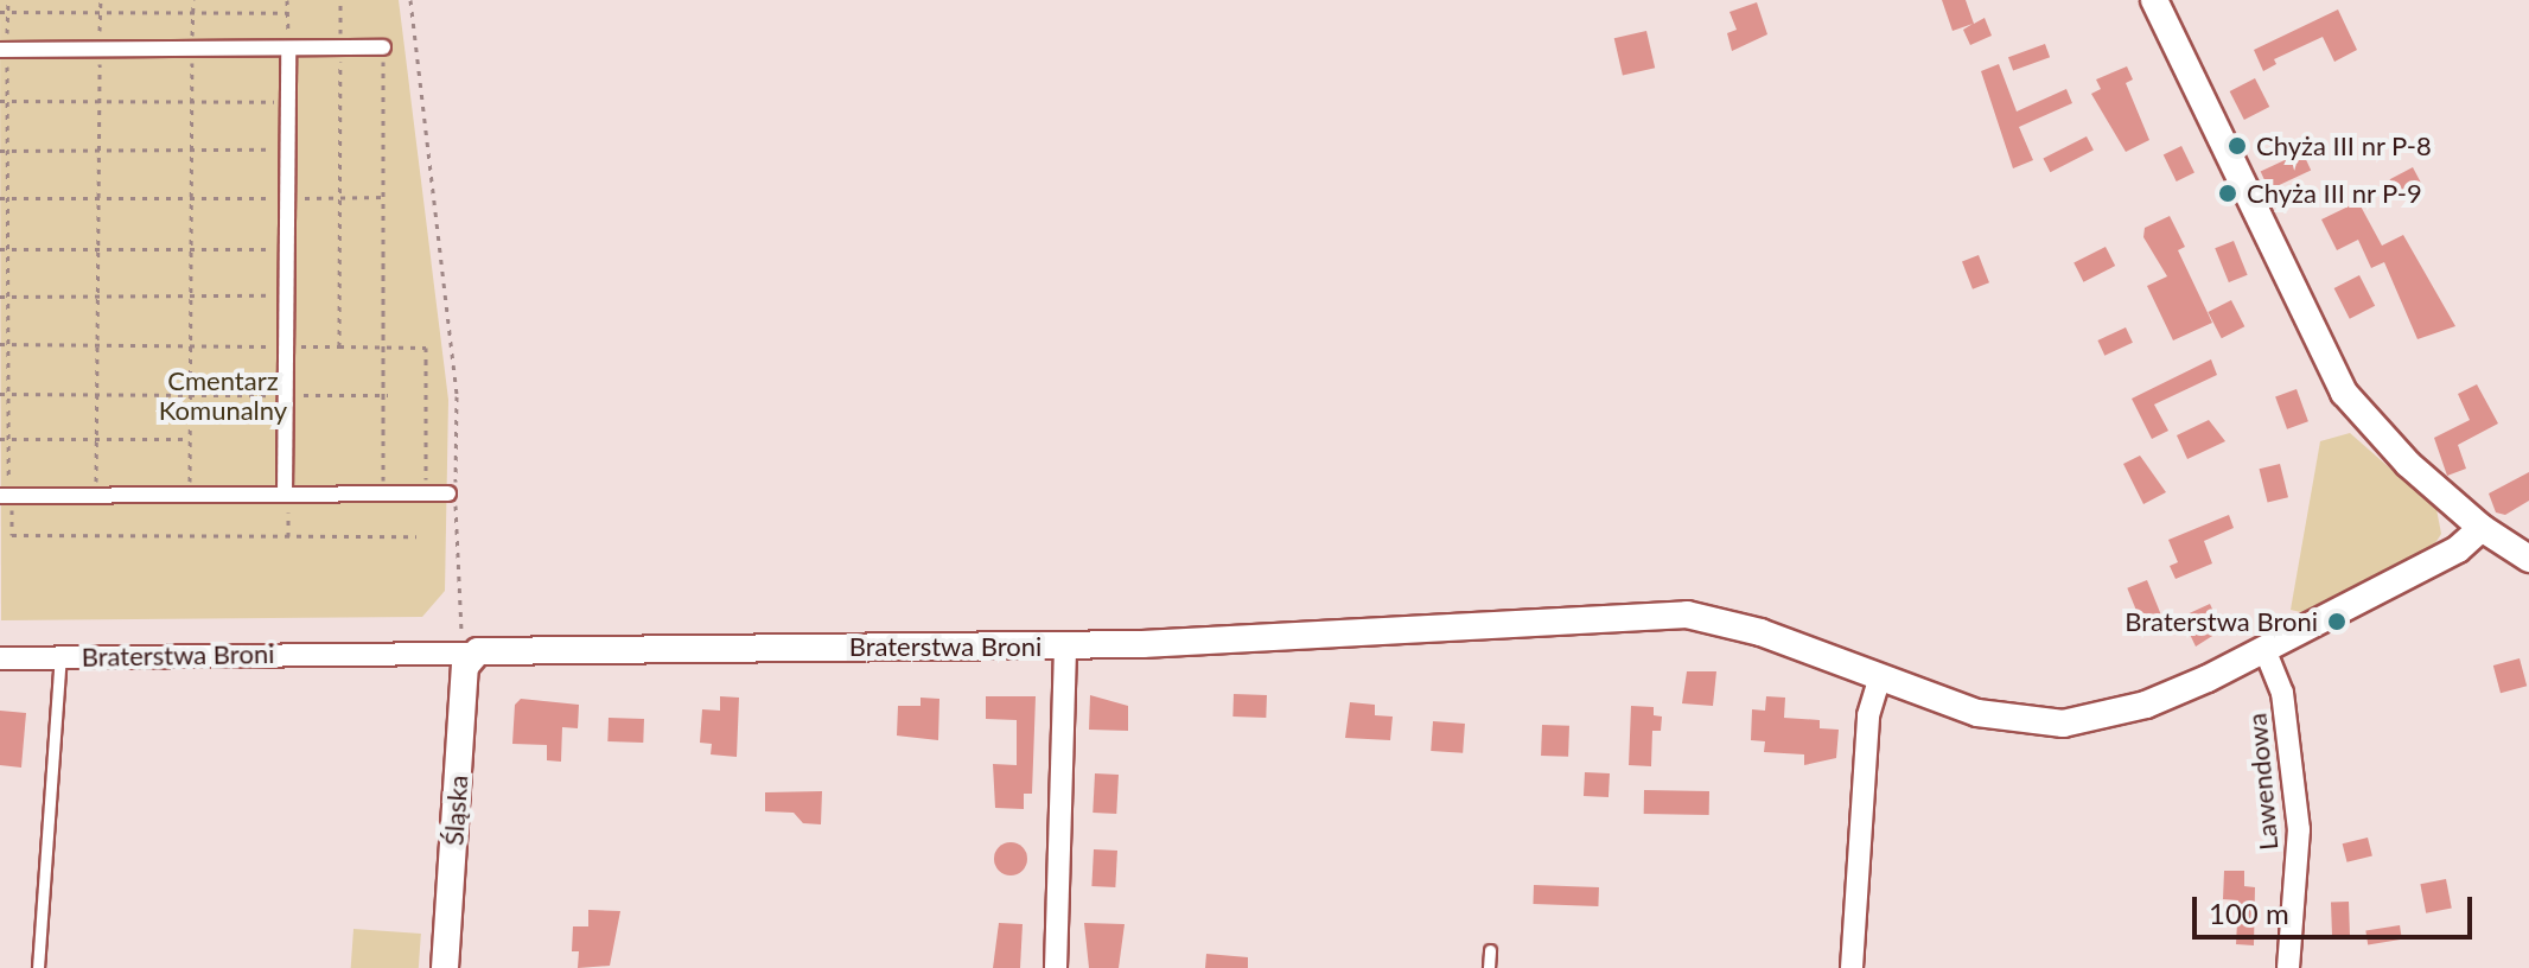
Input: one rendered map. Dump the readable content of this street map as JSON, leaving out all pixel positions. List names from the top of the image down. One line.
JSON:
{"streets":{"street":["Braterstwa Broni","Lawendowa","Śląska"]},"crossings":[["Braterstwa Broni","Lawendowa"],["Braterstwa Broni","Śląska"]],"parks":["Cmentarz Komunalny"],"places":["Chyża III nr P-8","Chyża III nr P-9","Braterstwa Broni"],"scale_bar":"100 m"}
